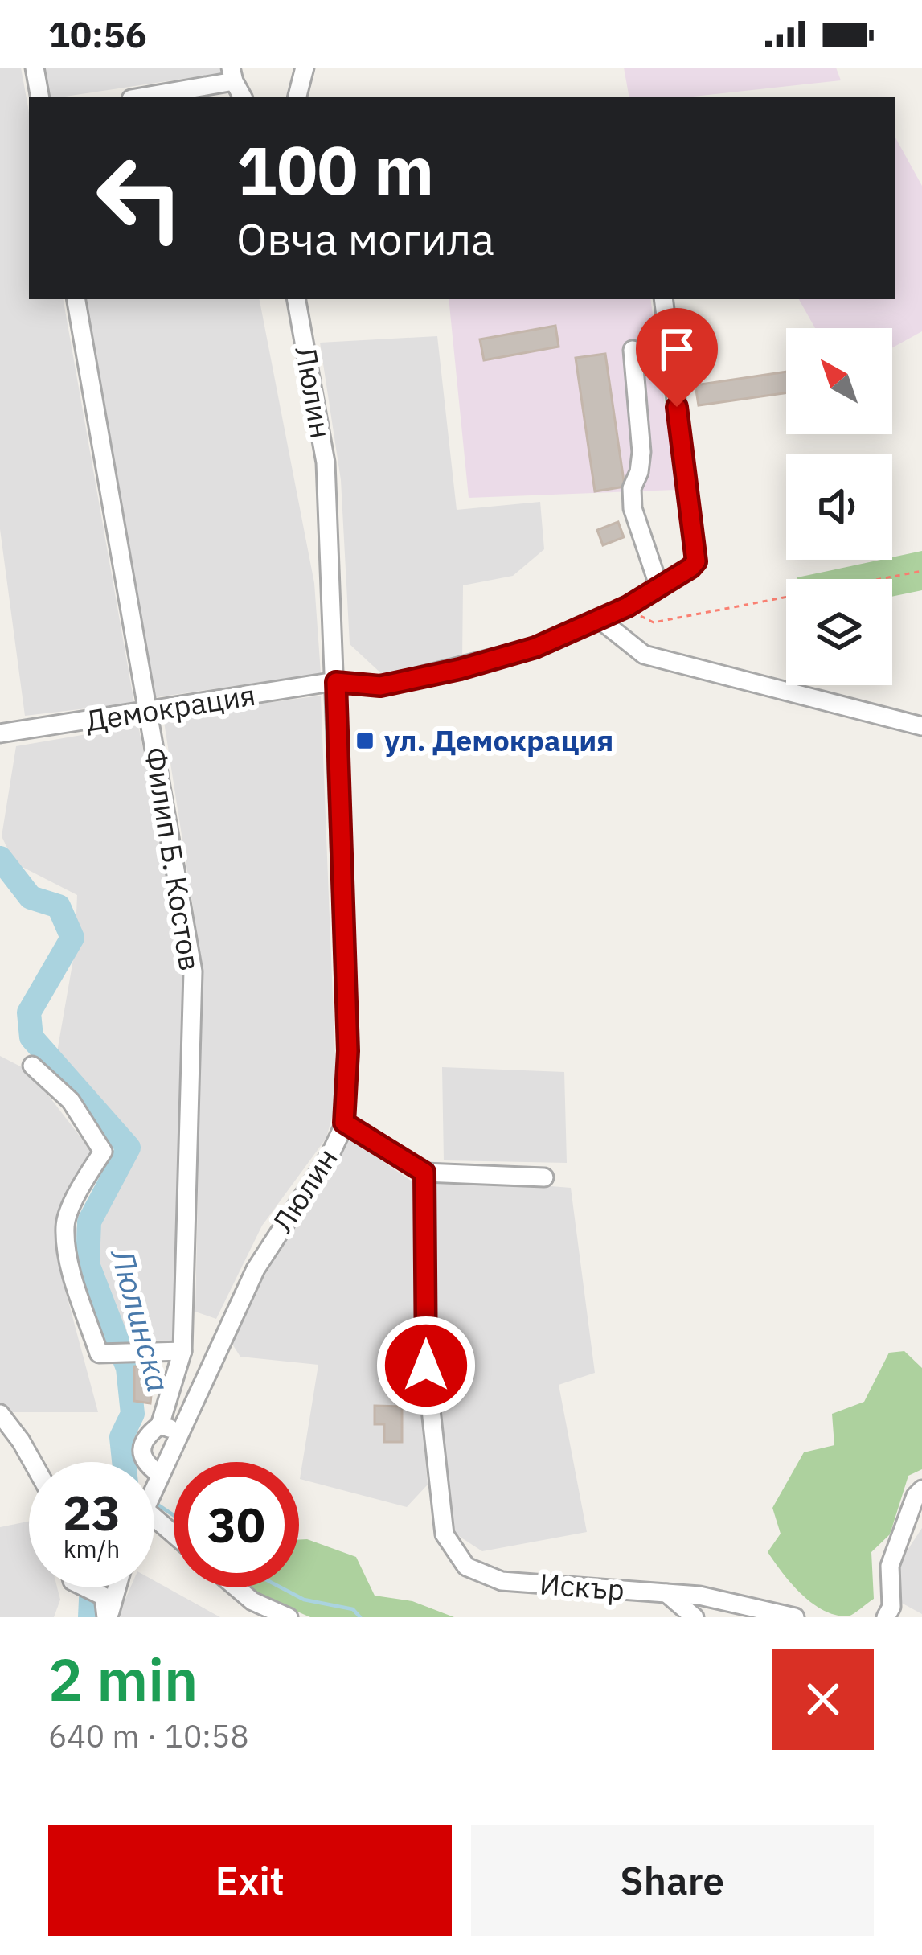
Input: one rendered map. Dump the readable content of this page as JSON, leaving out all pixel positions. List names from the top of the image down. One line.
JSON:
{"streets":{"street":["Люлин","Демокрация","Филип Б. Костов","Искър"]},"crossings":[["Люлин","Демокрация"],["Люлин","Филип Б. Костов"],["Демокрация","Филип Б. Костов"]],"water":["Люлинска"],"places":{"transit":["ул. Демокрация"]},"north":"top left","page":{"status":"10:56","turn":["100 m","Овча могила"],"speed":"23 km/h","limit":"30","heading":["2 min","640 m · 10:58"],"buttons":["Exit","Share"]}}
